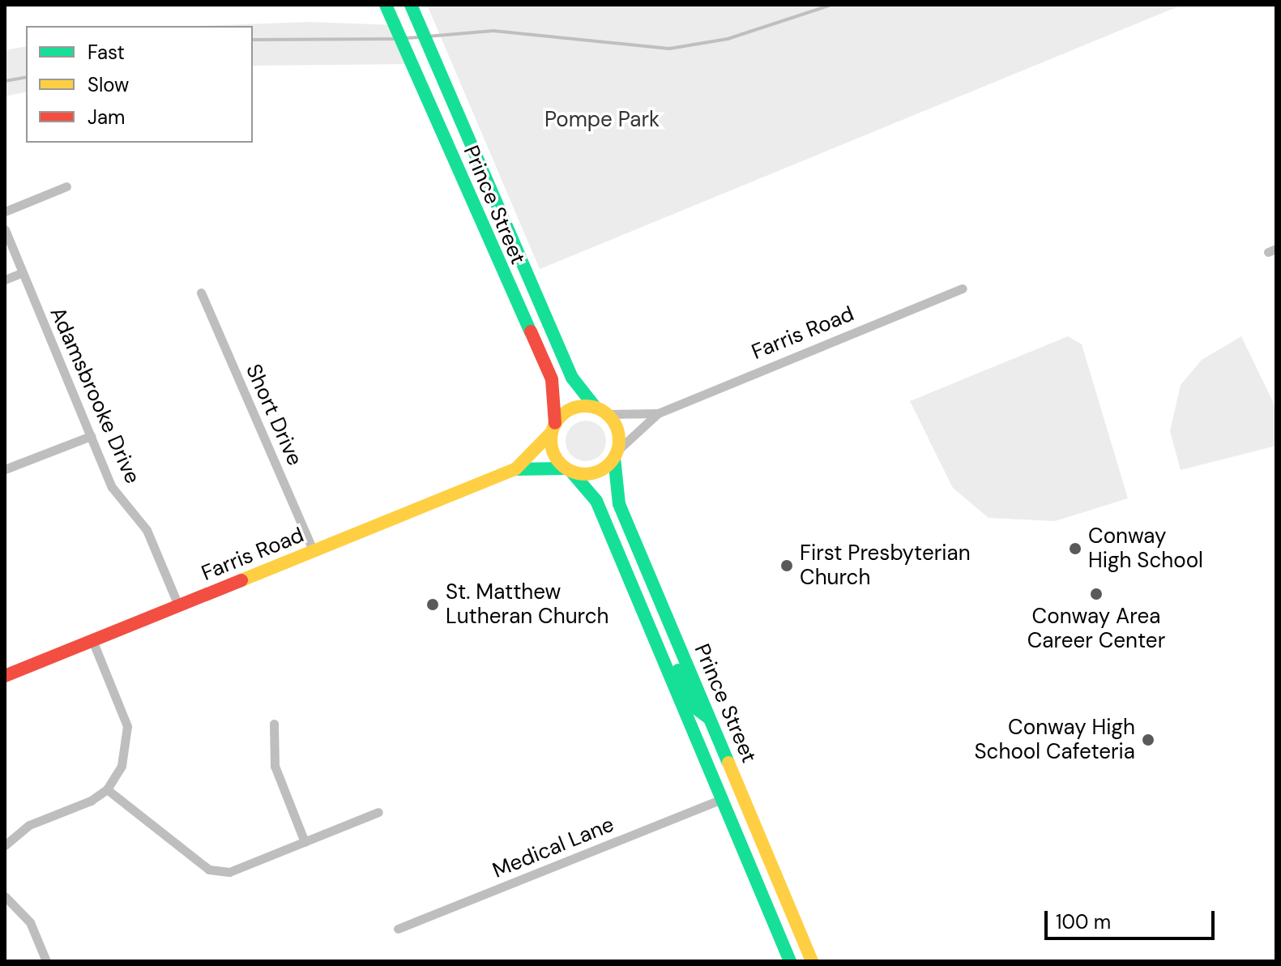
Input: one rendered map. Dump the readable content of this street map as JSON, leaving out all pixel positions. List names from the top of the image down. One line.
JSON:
{"streets":{"main road":["Prince Street","Farris Road"],"street":["Adamsbrooke Drive","Short Drive","Medical Lane"]},"crossings":[["Prince Street","Farris Road"],["Prince Street","Medical Lane"],["Farris Road","Adamsbrooke Drive"],["Farris Road","Short Drive"]],"parks":["Pompe Park"],"places":["Conway High School","First Presbyterian Church","Conway Area Career Center","St. Matthew Lutheran Church","Conway High School Cafeteria"],"legend":["Fast","Slow","Jam"],"scale_bar":"100 m"}
